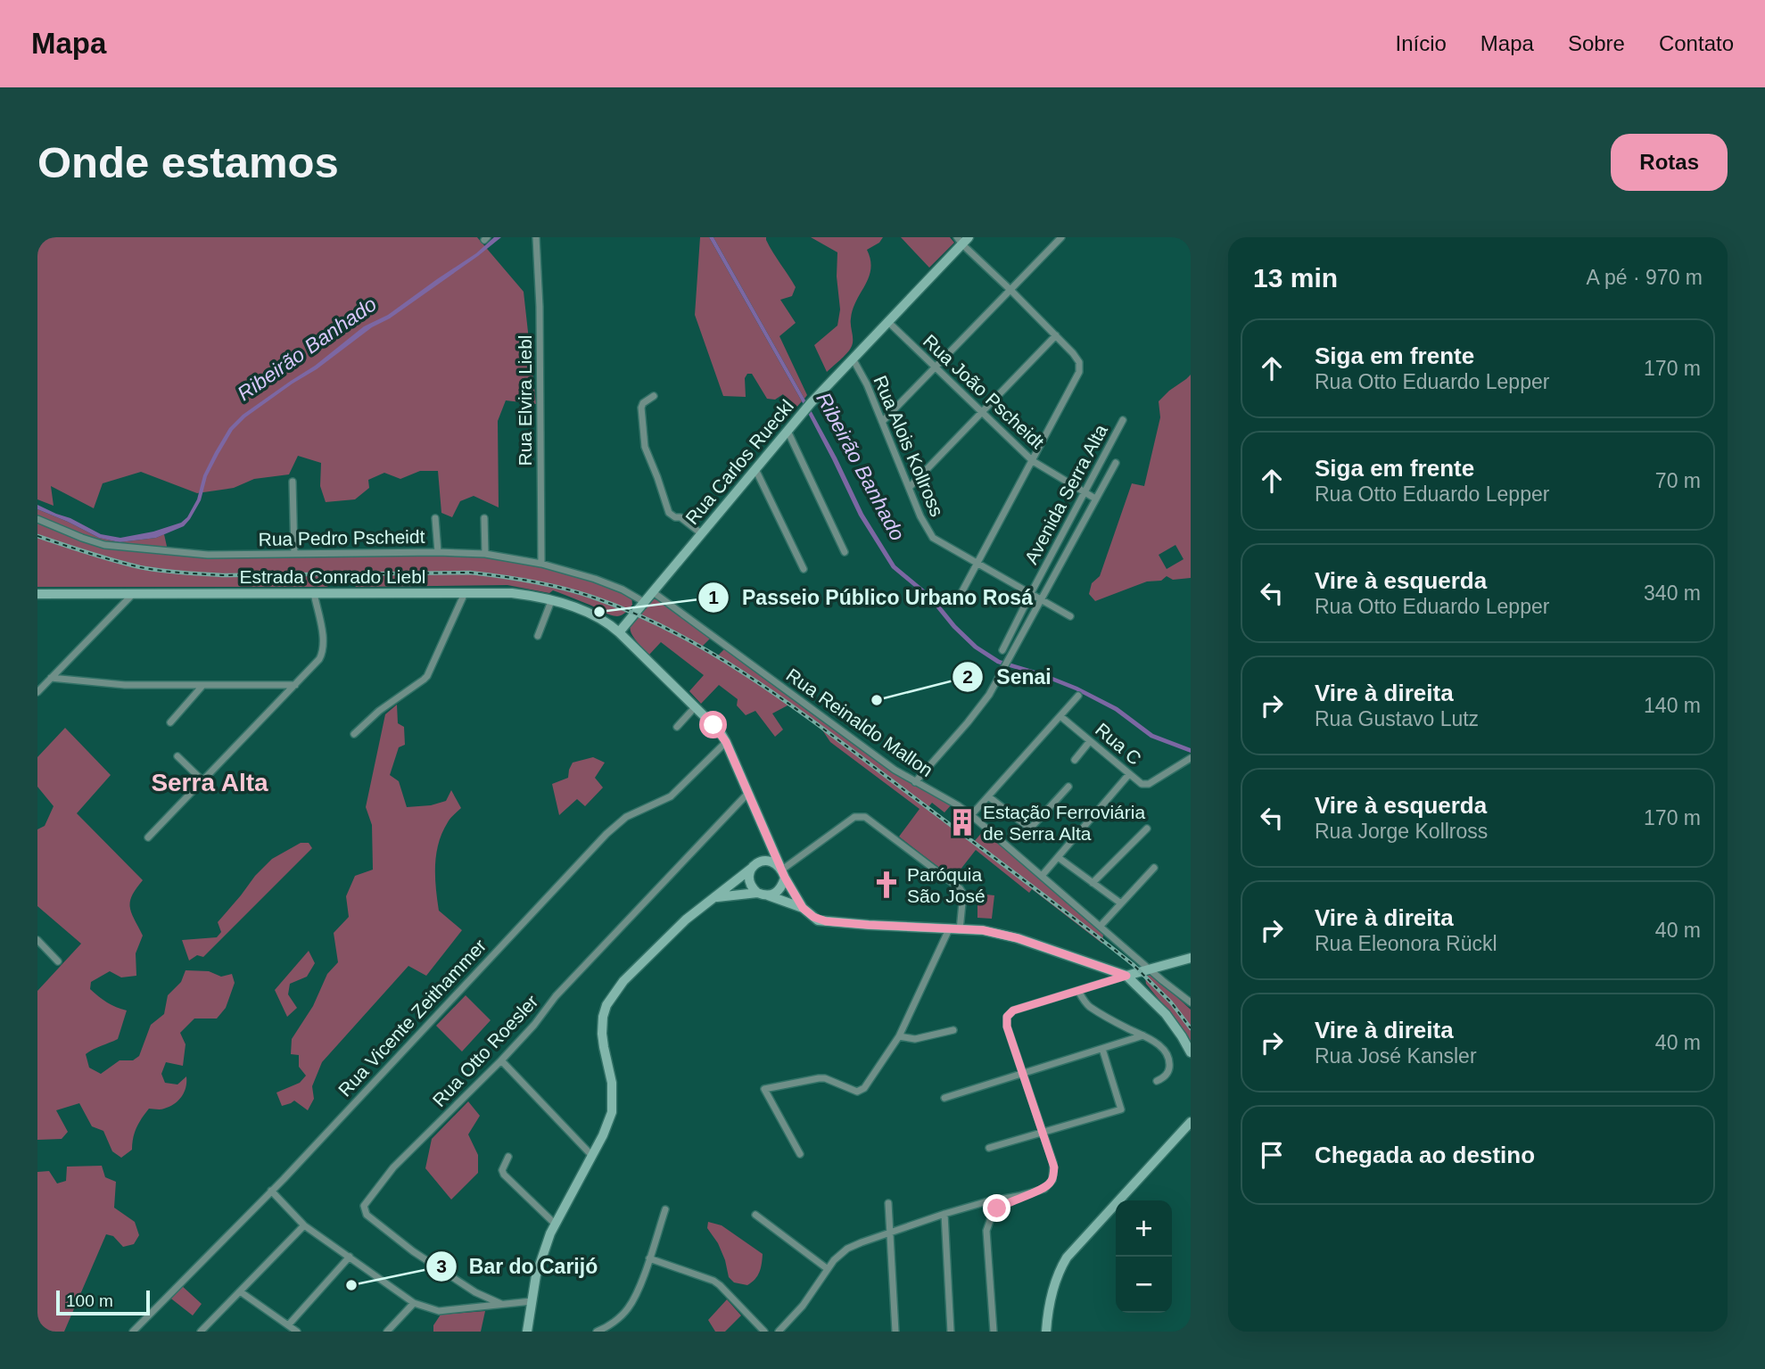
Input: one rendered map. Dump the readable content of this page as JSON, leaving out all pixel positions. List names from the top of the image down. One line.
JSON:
{"streets":{"main road":["Rua Carlos Rueckl","Estrada Conrado Liebl"],"street":["Rua João Pscheidt","Rua Elvira Liebl","Rua Alois Kollross","Avenida Serra Alta","Rua Pedro Pscheidt","Rua Reinaldo Mallon","Rua C","Rua Vicente Zeithammer","Rua Otto Roesler"]},"crossings":[["Rua João Pscheidt","Rua Carlos Rueckl"],["Rua João Pscheidt","Avenida Serra Alta"],["Rua Elvira Liebl","Rua Pedro Pscheidt"],["Rua Alois Kollross","Rua Carlos Rueckl"],["Rua Alois Kollross","Avenida Serra Alta"],["Rua Carlos Rueckl","Rua Pedro Pscheidt"],["Rua Carlos Rueckl","Estrada Conrado Liebl"],["Rua Carlos Rueckl","Rua Reinaldo Mallon"],["Avenida Serra Alta","Rua Reinaldo Mallon"],["Estrada Conrado Liebl","Rua Vicente Zeithammer"],["Estrada Conrado Liebl","Rua Otto Roesler"]],"districts":["Serra Alta"],"water":["Ribeirão Banhado"],"places":{"other":["Passeio Público Urbano Rosá","Senai","Bar do Carijó"],"building":["Estação Ferroviária de Serra Alta"],"church":["Paróquia São José"]},"scale_bar":"100 m","page":{"header":"Mapa","nav":["Início","Mapa","Sobre","Contato"],"buttons":"Rotas","title":"Onde estamos","heading":["13 min","A pé · 970 m"],"list":[["Siga em frente","Rua Otto Eduardo Lepper","170 m"],["Siga em frente","Rua Otto Eduardo Lepper","70 m"],["Vire à esquerda","Rua Otto Eduardo Lepper","340 m"],["Vire à direita","Rua Gustavo Lutz","140 m"],["Vire à esquerda","Rua Jorge Kollross","170 m"],["Vire à direita","Rua Eleonora Rückl","40 m"],["Vire à direita","Rua José Kansler","40 m"],"Chegada ao destino"],"map_buttons":["+","−"],"scale":"100 m"}}
